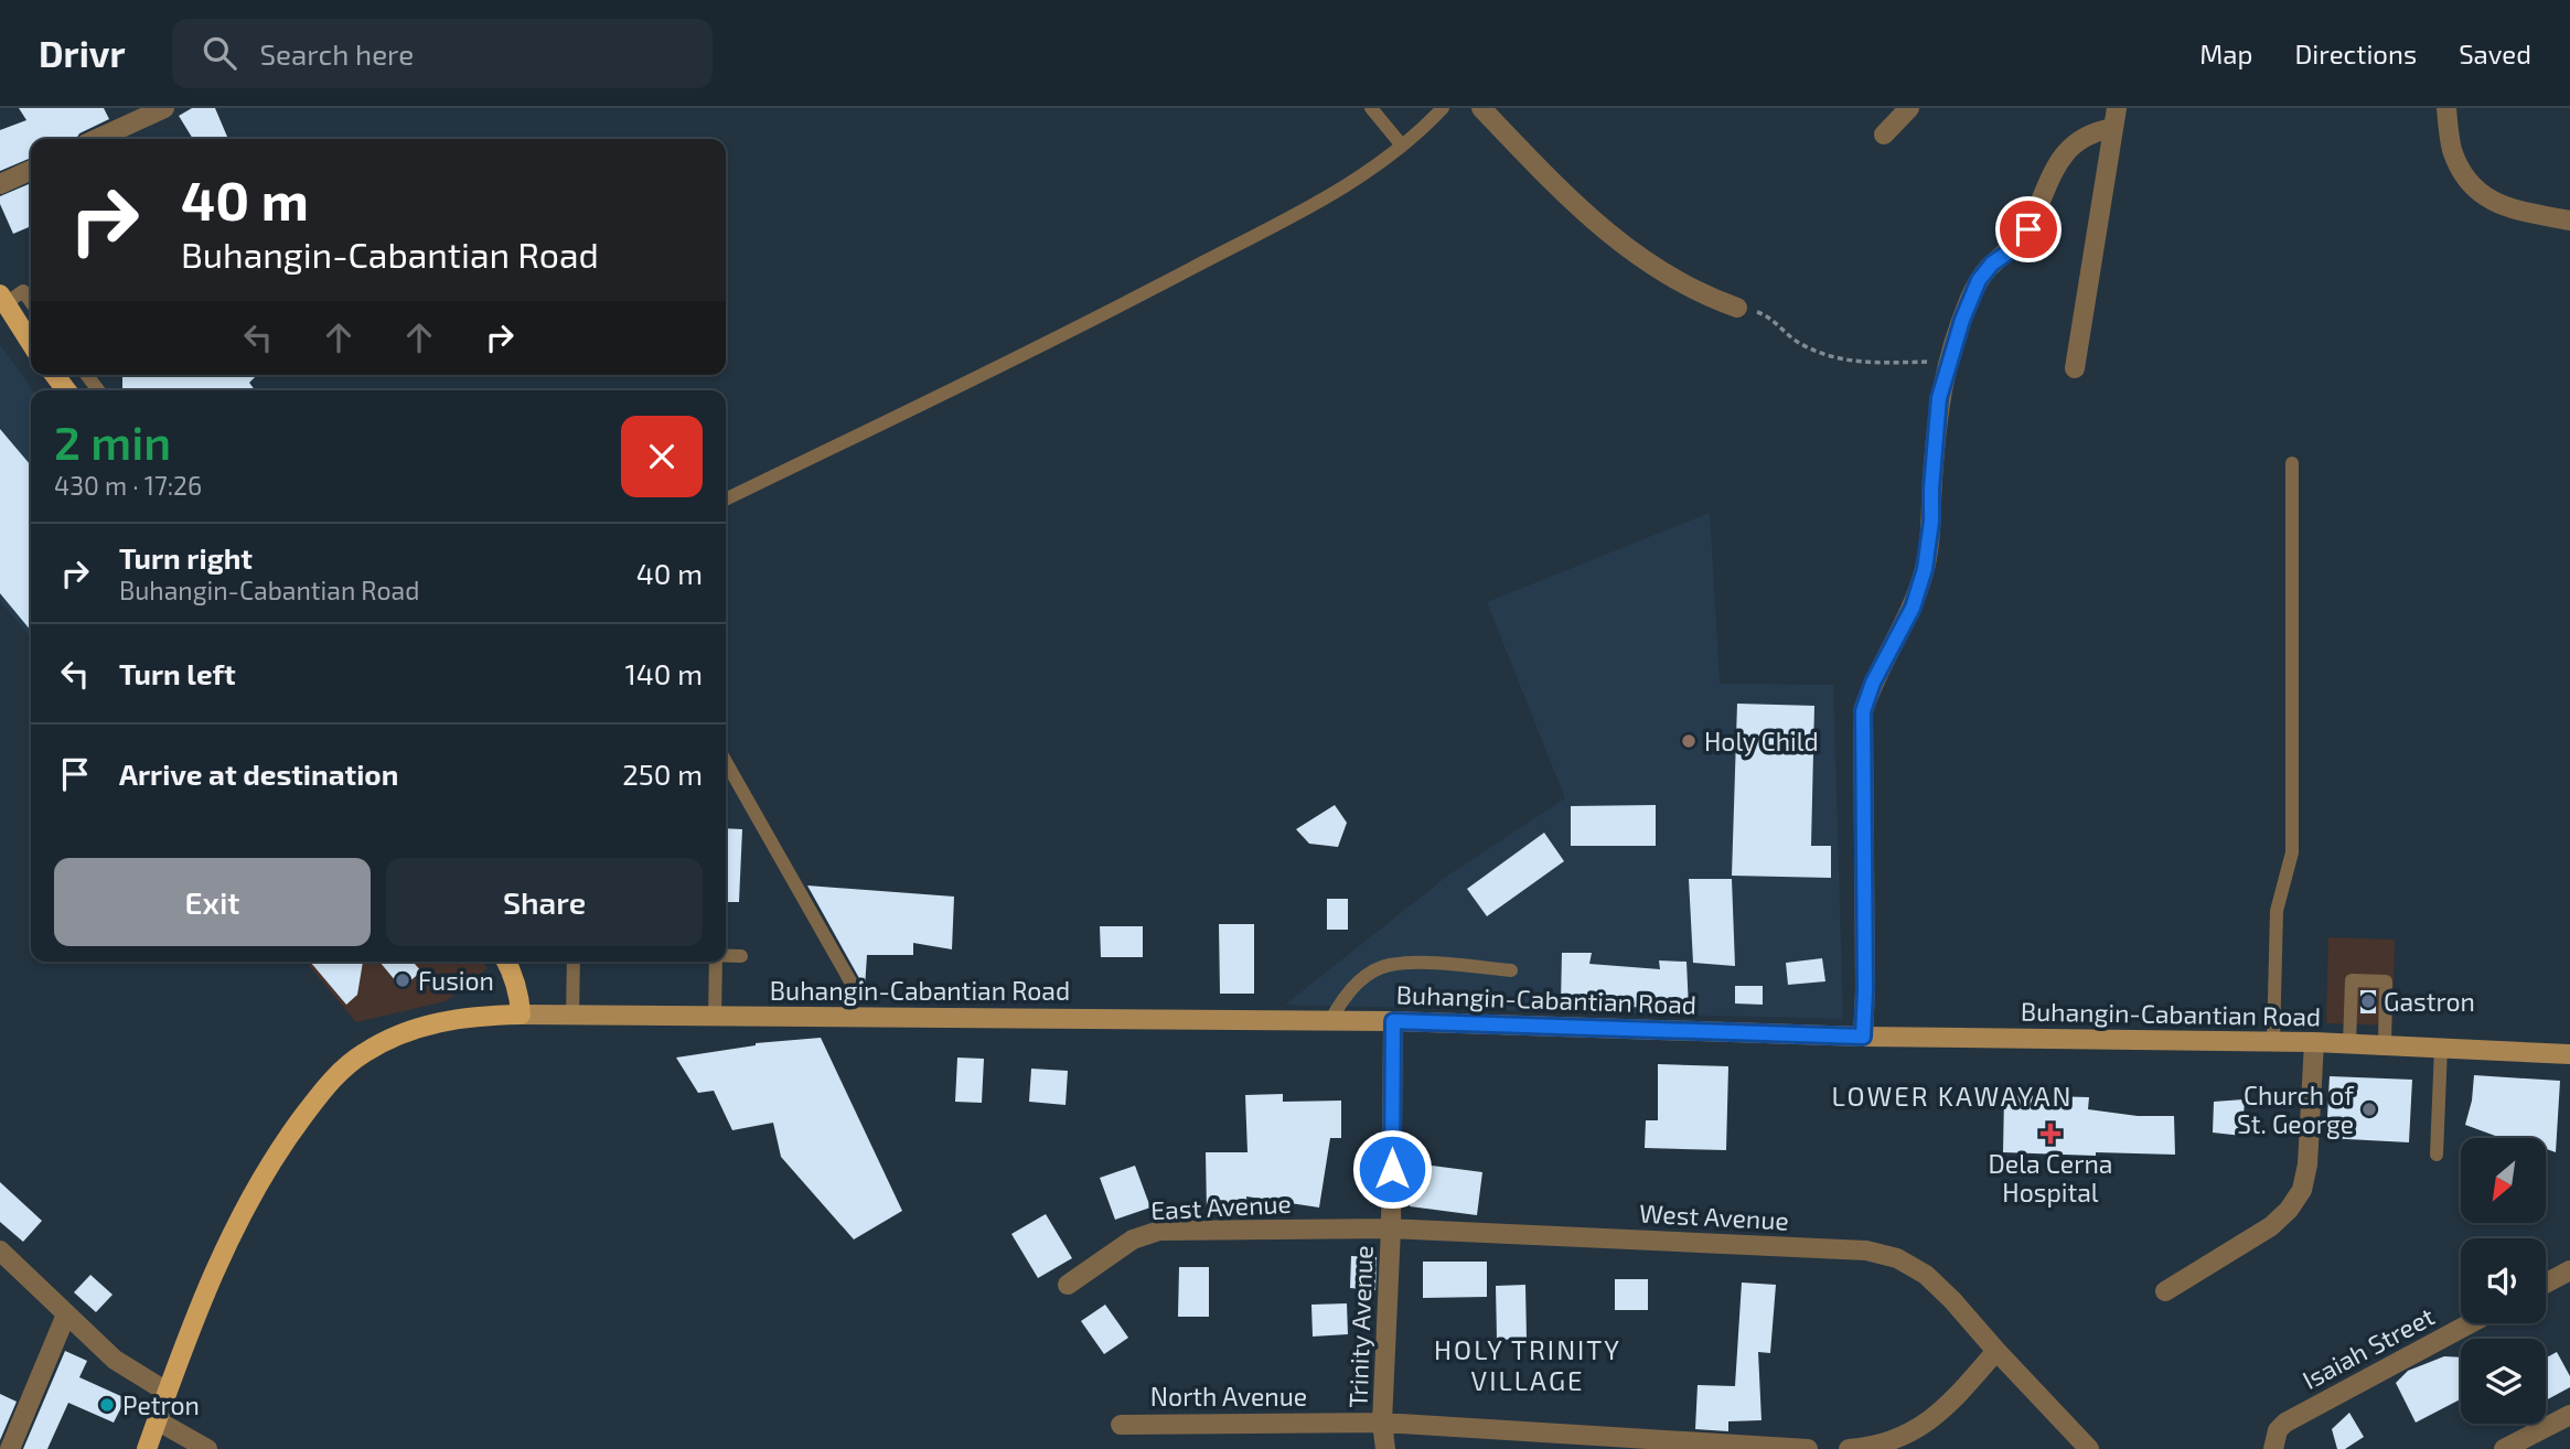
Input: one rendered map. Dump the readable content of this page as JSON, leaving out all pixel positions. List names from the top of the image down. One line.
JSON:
{"streets":{"main road":["Buhangin-Cabantian Road"],"street":["East Avenue","West Avenue","Trinity Avenue","Isaiah Street","North Avenue"]},"crossings":[["Buhangin-Cabantian Road","Trinity Avenue"],["East Avenue","West Avenue"],["East Avenue","Trinity Avenue"],["West Avenue","Trinity Avenue"],["Trinity Avenue","North Avenue"]],"districts":["LOWER KAWAYAN","HOLY TRINITY VILLAGE"],"places":{"other":["Holy Child","Fusion","Gastron","Church of St. George","Petron"],"health":["Dela Cerna Hospital"]},"north":"bottom left","page":{"header":"Drivr","search":"Search here","nav":["Map","Directions","Saved"],"turn":["40 m","Buhangin-Cabantian Road"],"heading":["2 min","430 m · 17:26"],"list":[{"name":"Turn right","note":"Buhangin-Cabantian Road","value":"40 m"},{"name":"Turn left","value":"140 m"},{"name":"Arrive at destination","value":"250 m"}],"buttons":["Exit","Share"]}}
